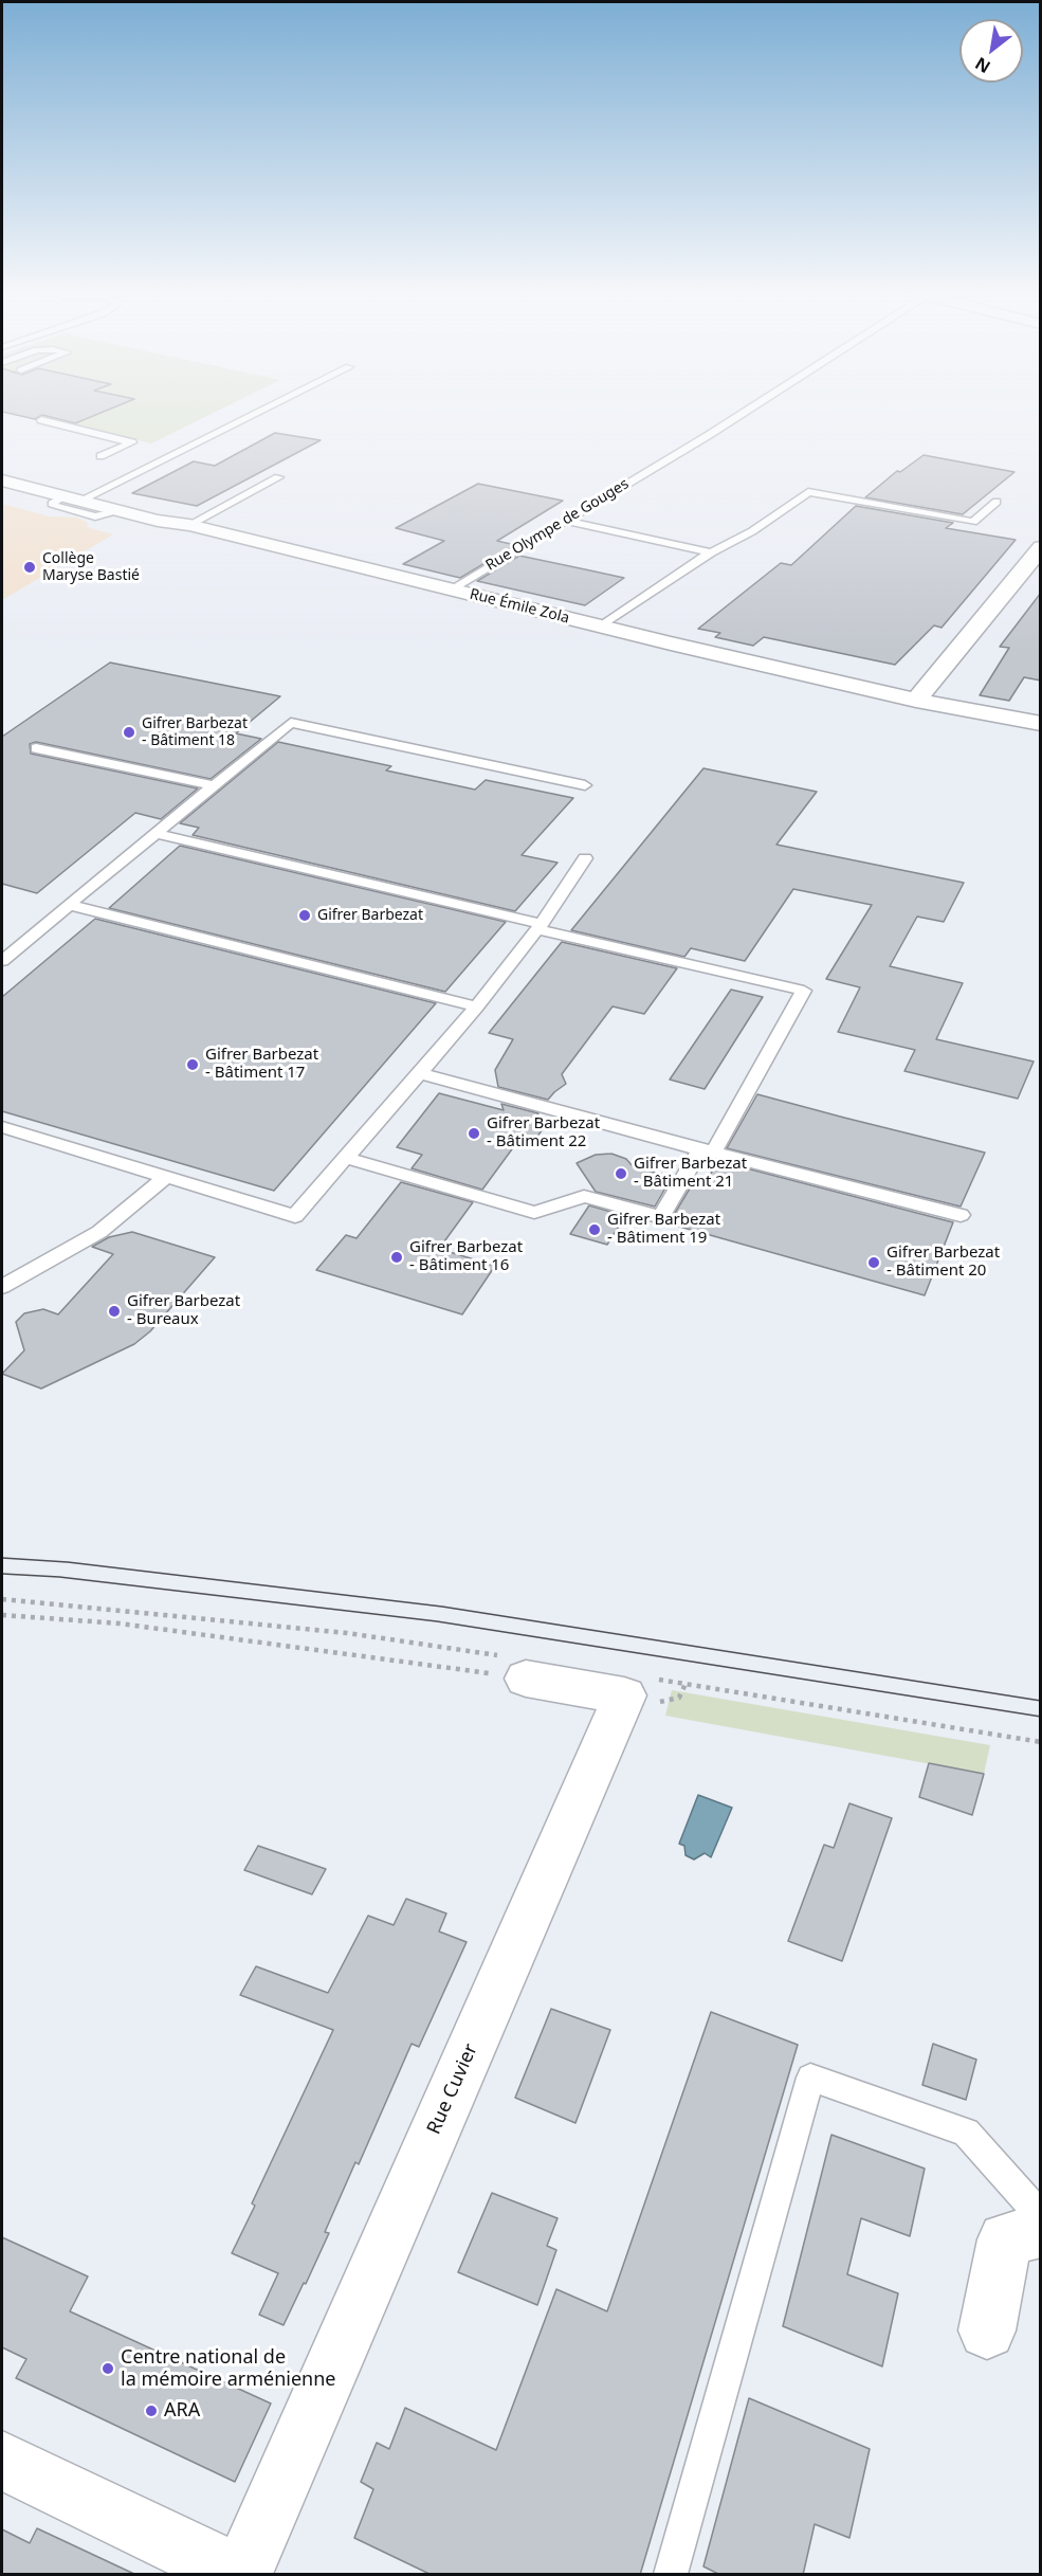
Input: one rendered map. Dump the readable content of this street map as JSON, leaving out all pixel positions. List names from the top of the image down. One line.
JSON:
{"streets":{"street":["Rue Émile Zola","Rue Cuvier"],"lane":["Rue Olympe de Gouges"]},"crossings":[["Rue Olympe de Gouges","Rue Émile Zola"]],"places":["Collège Maryse Bastié","Gifrer Barbezat - Bâtiment 18","Gifrer Barbezat","Gifrer Barbezat - Bâtiment 17","Gifrer Barbezat - Bâtiment 22","Gifrer Barbezat - Bâtiment 21","Gifrer Barbezat - Bâtiment 19","Gifrer Barbezat - Bâtiment 16","Gifrer Barbezat - Bâtiment 20","Gifrer Barbezat - Bureaux","Centre national de la mémoire arménienne","ARA"],"north":"bottom left"}
